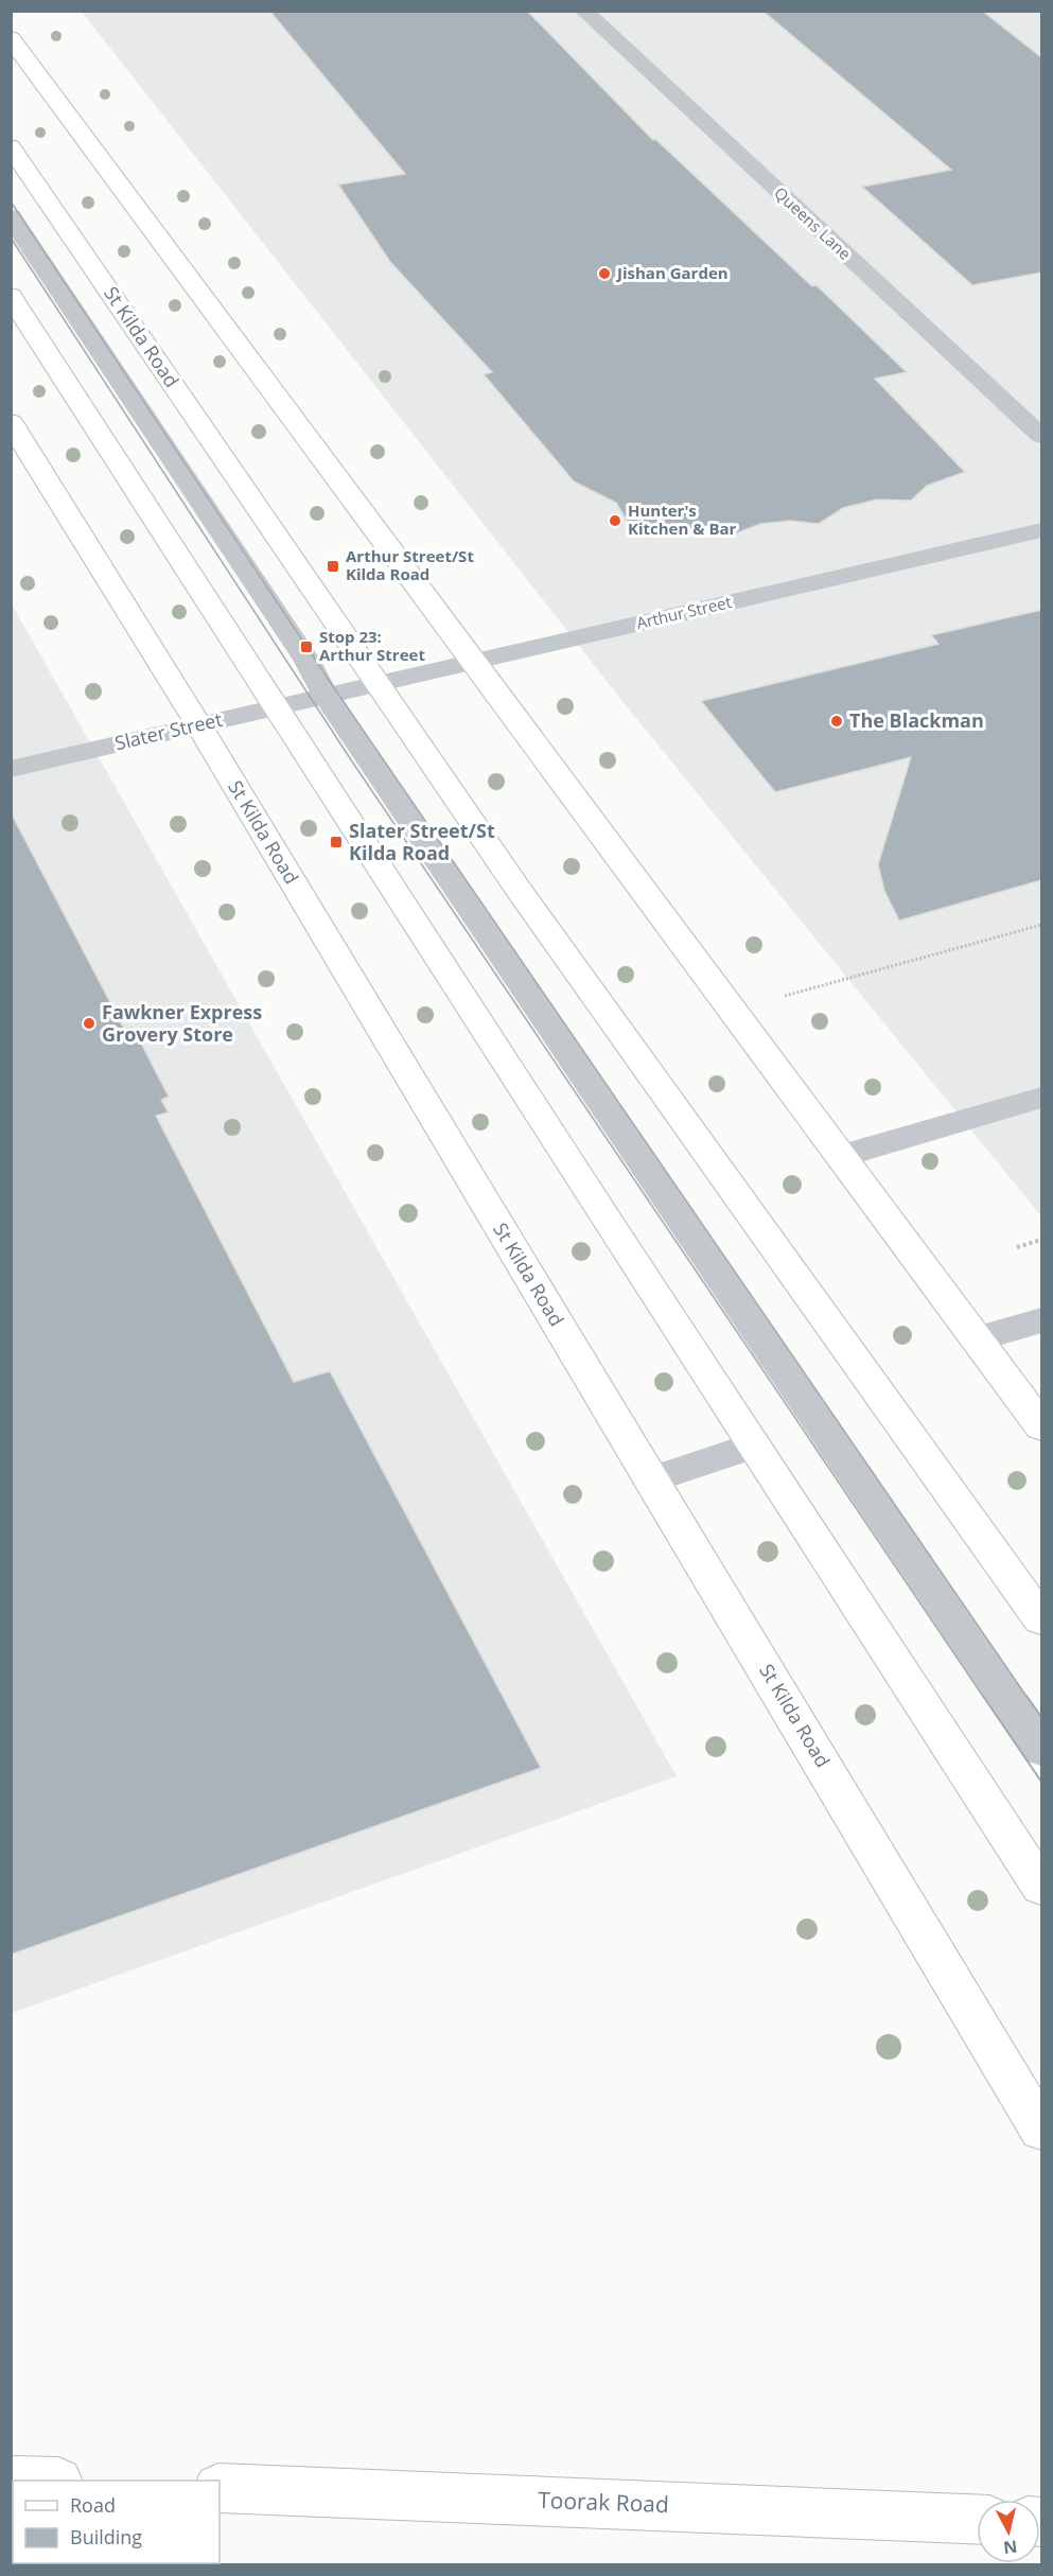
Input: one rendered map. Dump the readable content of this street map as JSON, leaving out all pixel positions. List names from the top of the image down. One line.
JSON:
{"streets":{"main road":["St Kilda Road","Toorak Road"],"street":["Queens Lane","Arthur Street","Slater Street"]},"crossings":[["St Kilda Road","Arthur Street"],["St Kilda Road","Slater Street"],["Arthur Street","Slater Street"]],"places":{"other":["Jishan Garden","Hunter's Kitchen & Bar","The Blackman","Fawkner Express Grovery Store"],"transit":["Arthur Street/St Kilda Road","Stop 23: Arthur Street","Slater Street/St Kilda Road"]},"legend":["Road","Building"],"north":"bottom"}
